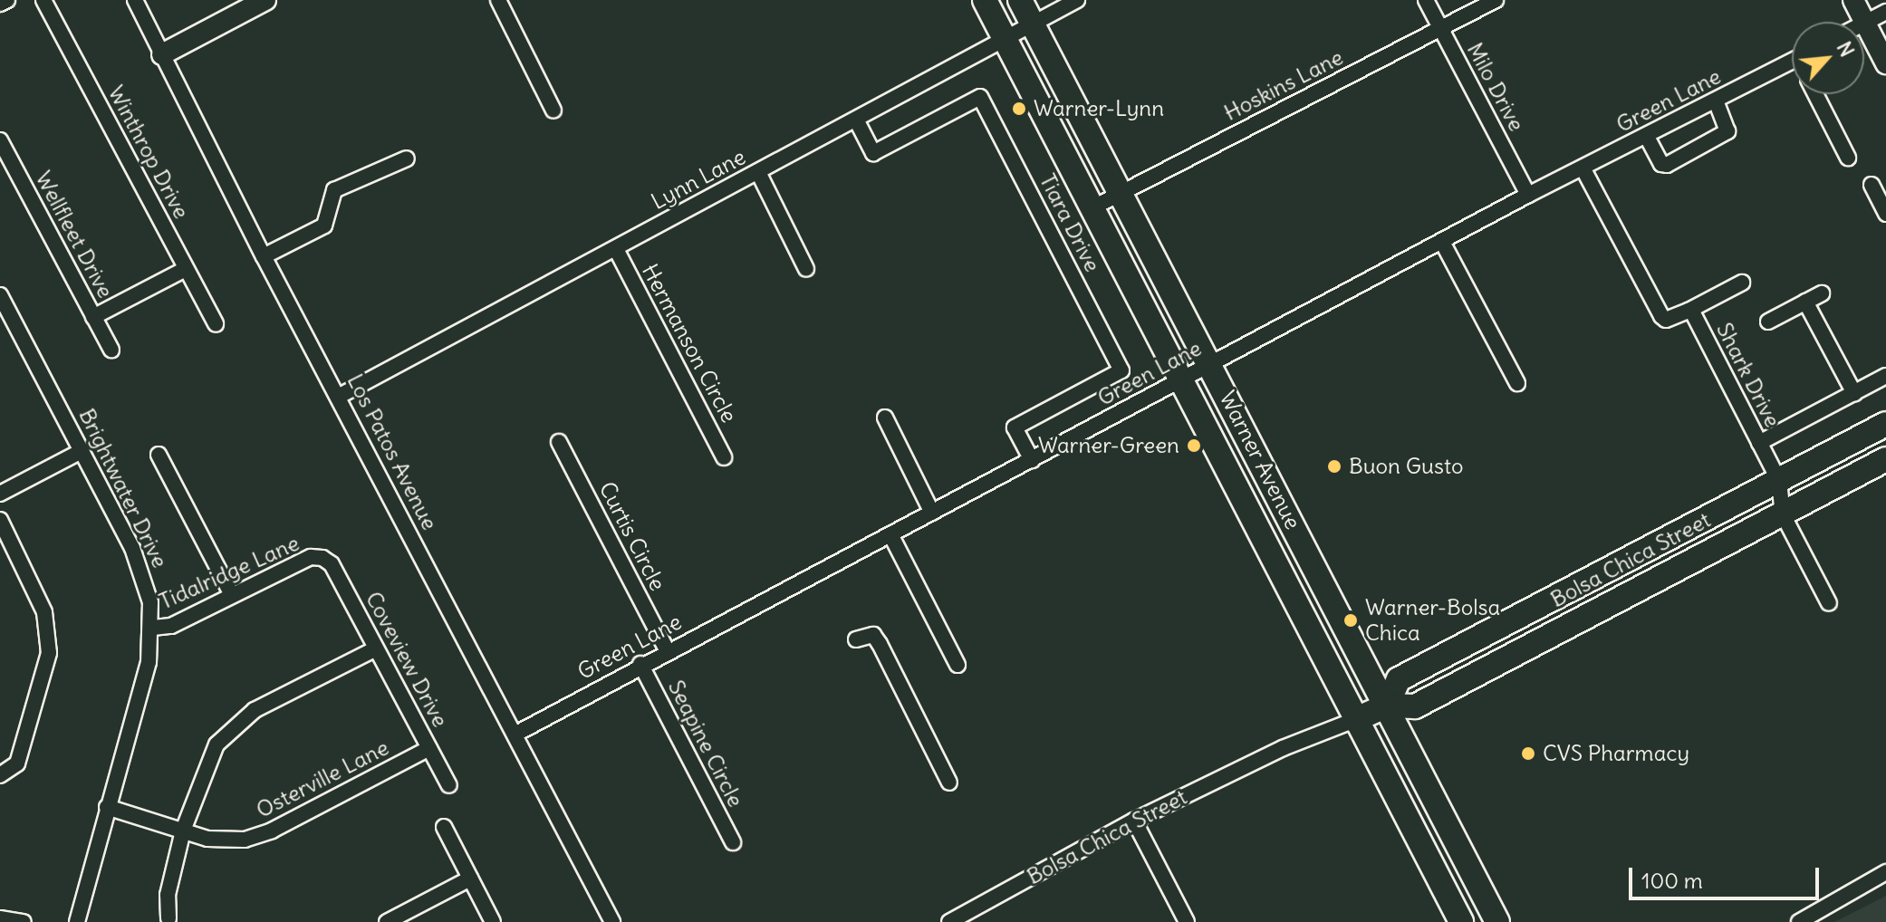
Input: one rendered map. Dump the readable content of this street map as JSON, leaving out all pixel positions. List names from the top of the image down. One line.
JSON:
{"streets":{"main road":["Warner Avenue","Bolsa Chica Street"],"street":["Hoskins Lane","Milo Drive","Green Lane","Winthrop Drive","Lynn Lane","Tiara Drive","Wellfleet Drive","Hermanson Circle","Shark Drive","Los Patos Avenue","Brightwater Drive","Curtis Circle","Tidalridge Lane","Coveview Drive","Seapine Circle","Osterville Lane"]},"crossings":[["Hoskins Lane","Milo Drive"],["Hoskins Lane","Warner Avenue"],["Milo Drive","Green Lane"],["Green Lane","Tiara Drive"],["Green Lane","Shark Drive"],["Green Lane","Los Patos Avenue"],["Green Lane","Warner Avenue"],["Green Lane","Curtis Circle"],["Green Lane","Seapine Circle"],["Lynn Lane","Tiara Drive"],["Lynn Lane","Hermanson Circle"],["Lynn Lane","Los Patos Avenue"],["Lynn Lane","Warner Avenue"],["Shark Drive","Bolsa Chica Street"],["Warner Avenue","Bolsa Chica Street"],["Brightwater Drive","Tidalridge Lane"],["Brightwater Drive","Osterville Lane"],["Tidalridge Lane","Coveview Drive"],["Coveview Drive","Osterville Lane"]],"places":["Warner-Lynn","Warner-Green","Buon Gusto","Warner-Bolsa Chica","CVS Pharmacy"],"scale_bar":"100 m","north":"top right"}
